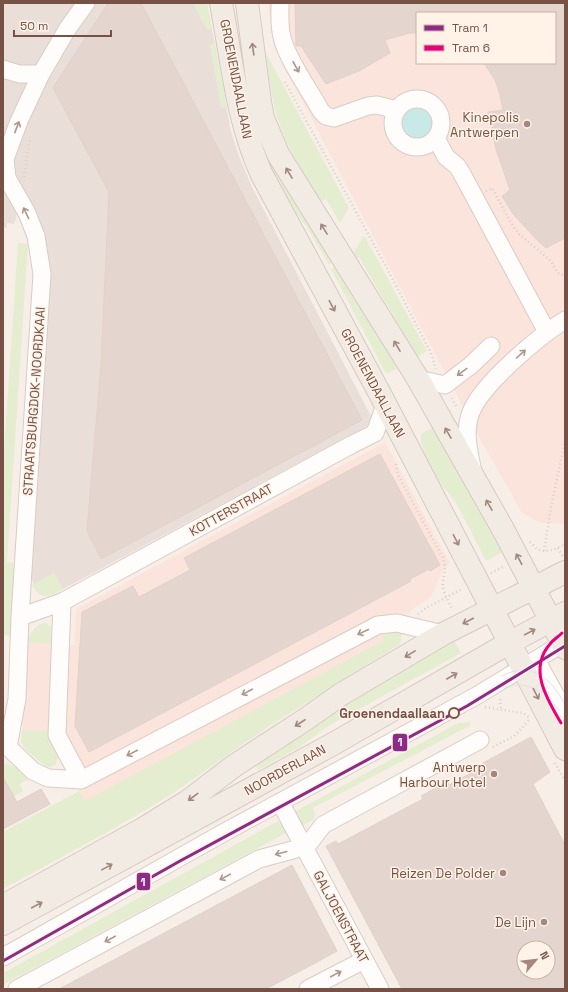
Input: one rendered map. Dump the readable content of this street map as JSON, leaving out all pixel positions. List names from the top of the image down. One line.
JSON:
{"streets":{"main road":["GROENENDAALLAAN","NOORDERLAAN"],"street":["STRAATSBURGDOK-NOORDKAAI","KOTTERSTRAAT","GALJOENSTRAAT"]},"crossings":[["GROENENDAALLAAN","KOTTERSTRAAT"],["GROENENDAALLAAN","NOORDERLAAN"]],"one_way":["STRAATSBURGDOK-NOORDKAAI"],"places":["Kinepolis Antwerpen","Groenendaallaan","Antwerp Harbour Hotel","Reizen De Polder","De Lijn"],"lines":["tram line 6","tram line 1"],"legend":["Tram 1","Tram 6"],"scale_bar":"50 m","north":"top right"}
